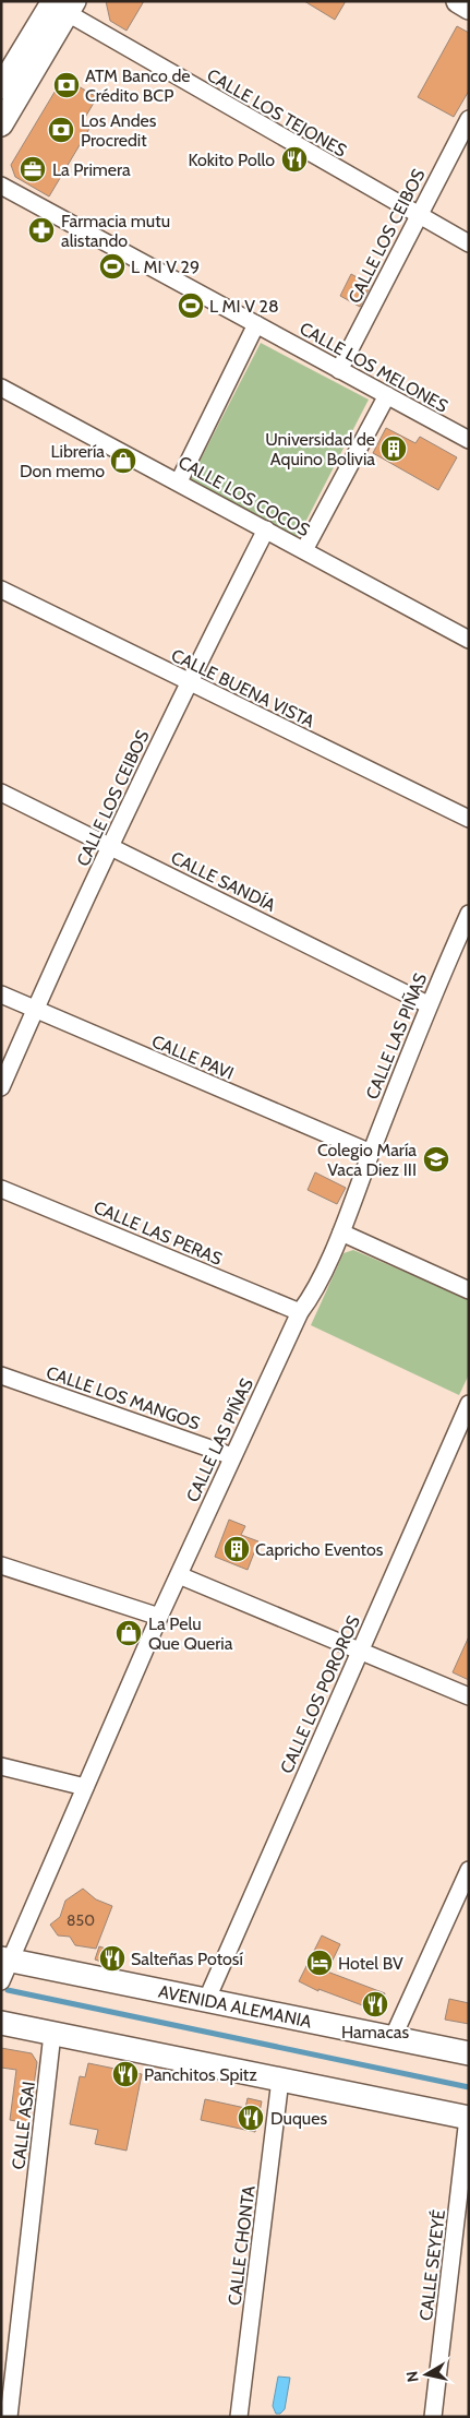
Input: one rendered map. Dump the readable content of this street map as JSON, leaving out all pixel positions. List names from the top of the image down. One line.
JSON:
{"streets":{"main road":["AVENIDA ALEMANIA"],"street":["CALLE LOS TEJONES","CALLE LOS CEIBOS","CALLE LOS MELONES","CALLE LOS COCOS","CALLE BUENA VISTA","CALLE SANDÍA","CALLE LAS PIÑAS","CALLE PAVI","CALLE LAS PERAS","CALLE LOS MANGOS","CALLE LOS POROROS","CALLE ASAI","CALLE CHONTA","CALLE SEYEYÉ"]},"crossings":[["CALLE LOS TEJONES","CALLE LOS CEIBOS"],["CALLE LOS CEIBOS","CALLE LOS MELONES"],["CALLE LOS CEIBOS","CALLE LOS COCOS"],["CALLE LOS CEIBOS","CALLE BUENA VISTA"],["CALLE LOS CEIBOS","CALLE SANDÍA"],["CALLE LOS CEIBOS","CALLE PAVI"],["CALLE SANDÍA","CALLE LAS PIÑAS"],["CALLE LAS PIÑAS","CALLE PAVI"],["CALLE LAS PIÑAS","CALLE LAS PERAS"],["CALLE LAS PIÑAS","CALLE LOS MANGOS"],["CALLE LAS PIÑAS","AVENIDA ALEMANIA"],["CALLE LOS POROROS","AVENIDA ALEMANIA"]],"places":{"bank":["ATM Banco de Crédito BCP","Los Andes Procredit"],"restaurant":["Kokito Pollo","Salteñas Potosí","Hamacas","Panchitos Spitz","Duques"],"office":["La Primera"],"pharmacy":["Farmacia mutu alistando"],"sports":["L MI V 29","L MI V 28"],"building":["Universidad de Aquino Bolivia","Capricho Eventos"],"shop":["Librería Don memo","La Pelu Que Queria"],"school or university":["Colegio María Vaca Diez III"],"hotel":["Hotel BV"]},"house_numbers":["850"],"north":"left"}
